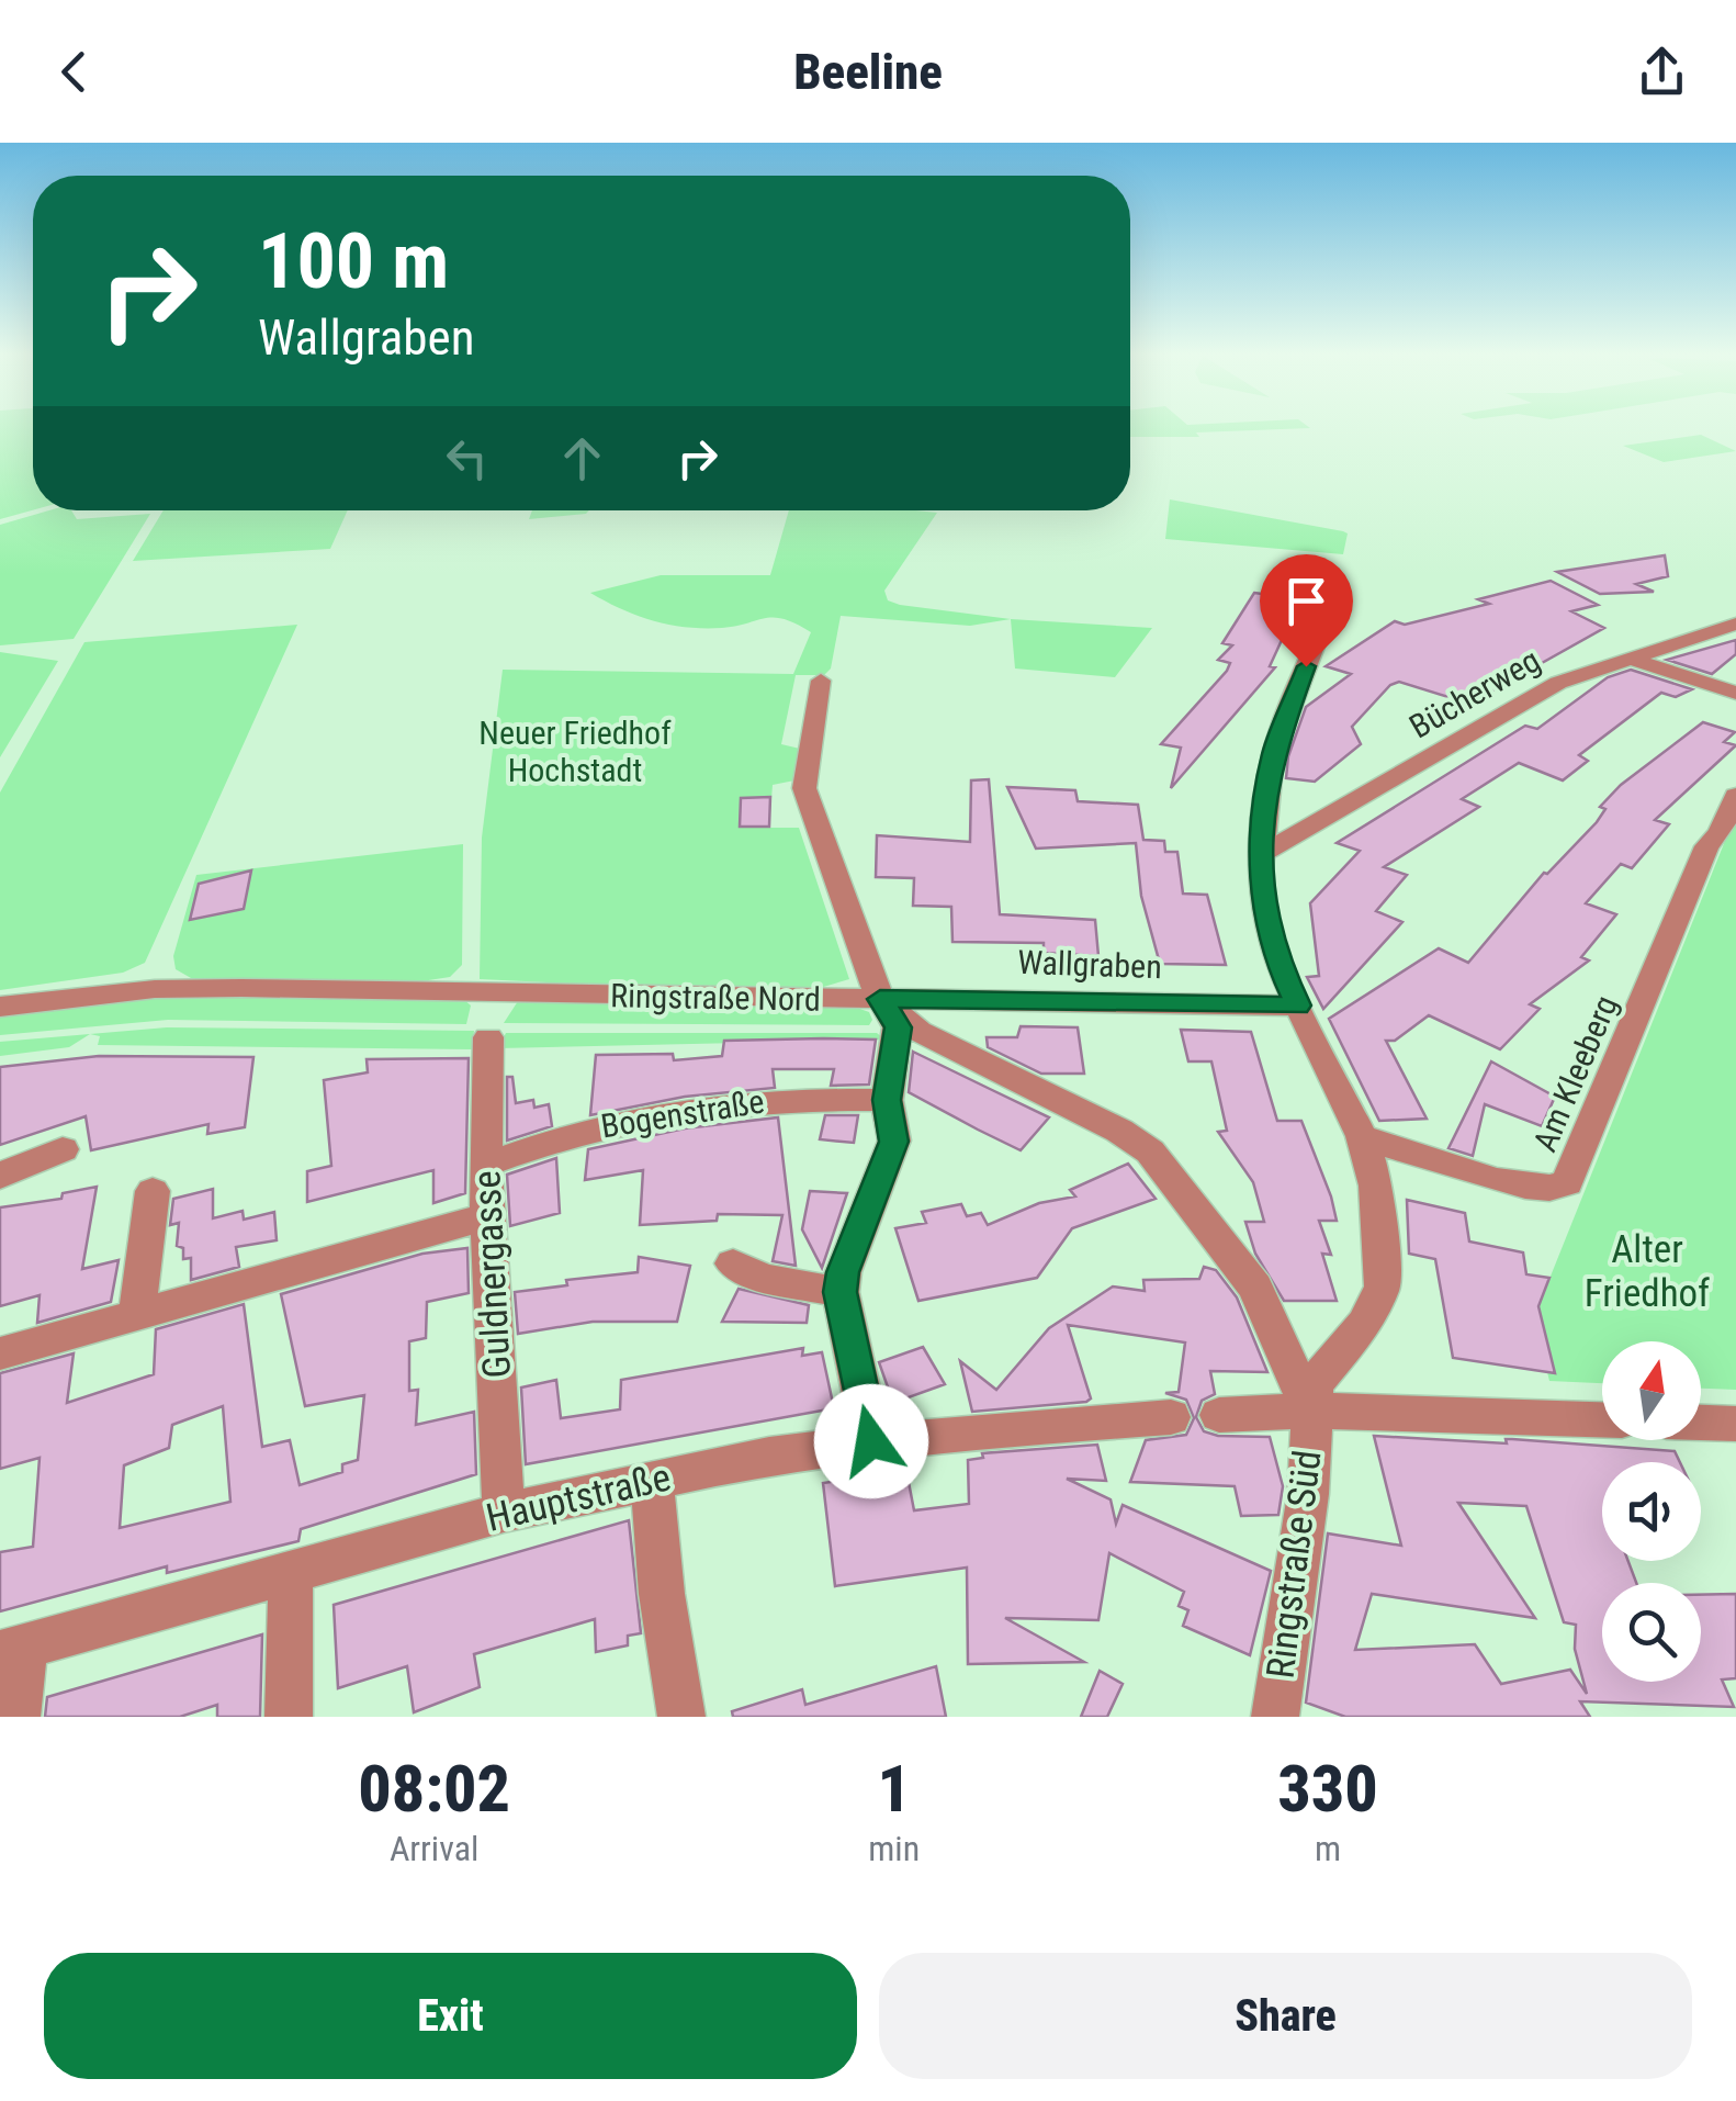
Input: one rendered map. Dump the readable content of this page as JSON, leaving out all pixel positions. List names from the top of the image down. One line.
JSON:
{"streets":{"street":["Bücherweg","Wallgraben","Ringstraße Nord","Am Kleeberg","Bogenstraße","Guldnergasse","Hauptstraße","Ringstraße Süd"]},"crossings":[["Wallgraben","Ringstraße Nord"],["Bogenstraße","Guldnergasse"],["Guldnergasse","Hauptstraße"]],"parks":["Neuer Friedhof Hochstadt","Alter Friedhof"],"north":"top","page":{"header":"Beeline","turn":["100 m","Wallgraben"],"eta":["08:02","Arrival","1","min","330","m"],"buttons":["Exit","Share"]}}
